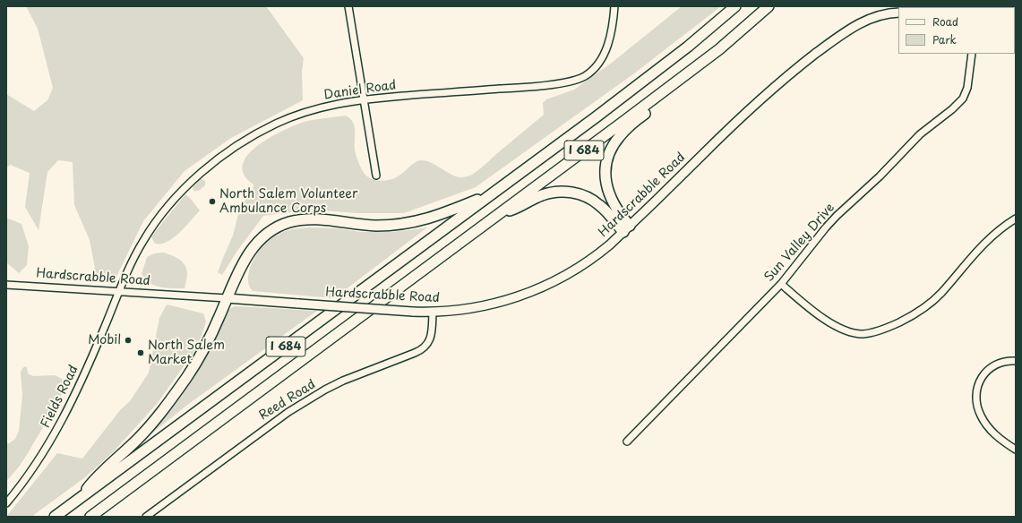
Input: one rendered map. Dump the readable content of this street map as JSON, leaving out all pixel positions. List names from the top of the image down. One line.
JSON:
{"streets":{"highway":["I 684"],"main road":["Hardscrabble Road"],"street":["Daniel Road","Sun Valley Drive","Fields Road","Reed Road"]},"crossings":[["Daniel Road","Hardscrabble Road"],["Daniel Road","Fields Road"],["Hardscrabble Road","Fields Road"],["Hardscrabble Road","Reed Road"]],"places":["North Salem Volunteer Ambulance Corps","Mobil","North Salem Market"],"legend":["Road","Park"]}
